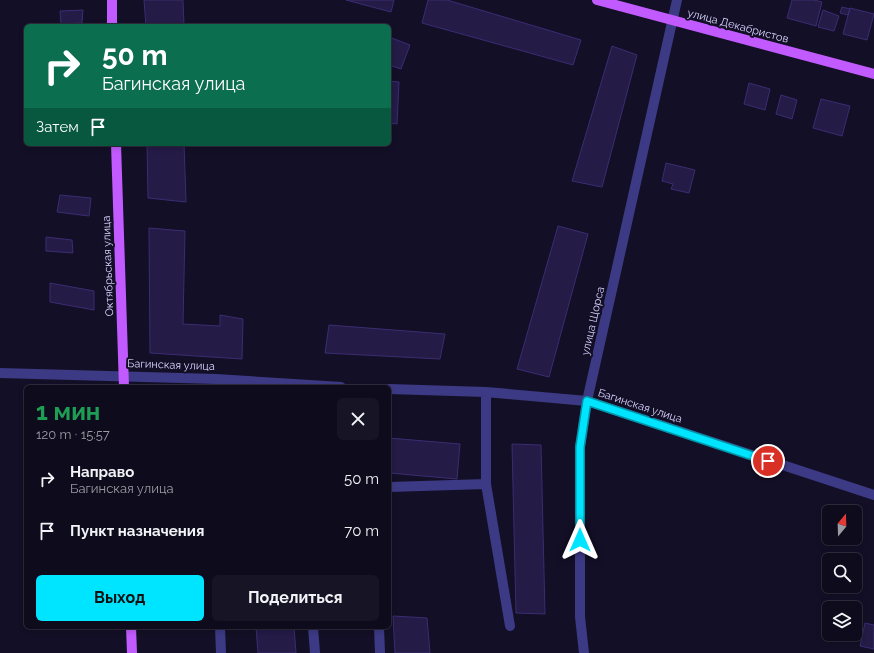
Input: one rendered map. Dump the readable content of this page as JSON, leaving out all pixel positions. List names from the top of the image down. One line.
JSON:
{"streets":{"main road":["улица Декабристов","Октябрьская улица"],"street":["улица Щорса","Багинская улица"]},"crossings":[["улица Декабристов","улица Щорса"],["Октябрьская улица","Багинская улица"],["улица Щорса","Багинская улица"]],"north":"top","page":{"turn":["50 m","Багинская улица"],"then":"Затем","heading":["1 мин","120 m · 15:57"],"list":[{"name":"Направо","note":"Багинская улица","value":"50 m"},{"name":"Пункт назначения","value":"70 m"}],"buttons":["Выход","Поделиться"]}}
